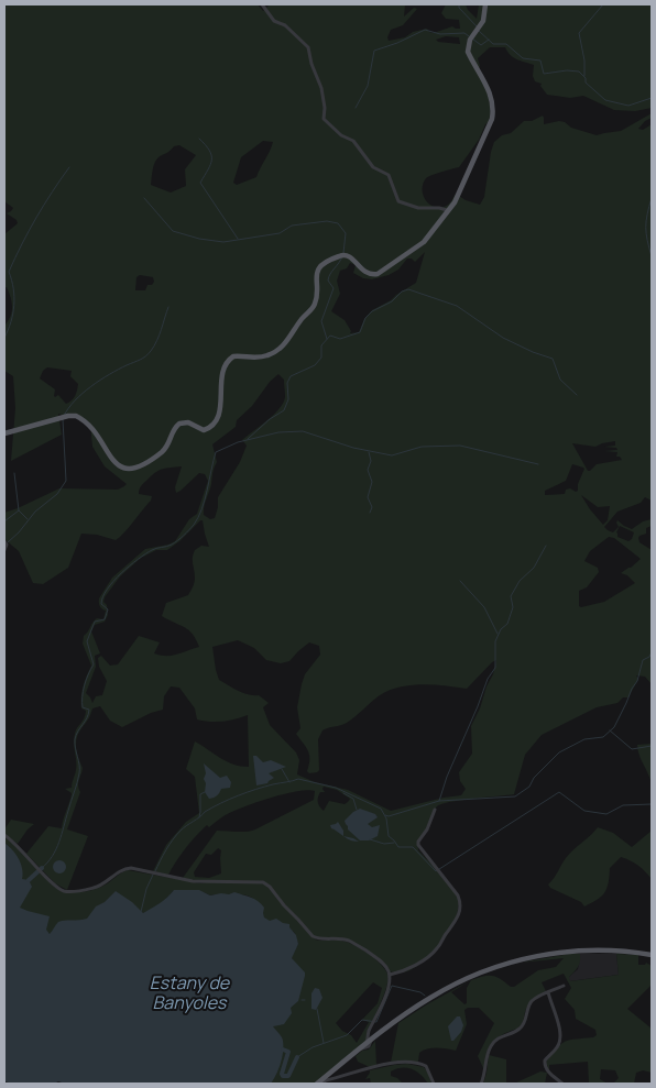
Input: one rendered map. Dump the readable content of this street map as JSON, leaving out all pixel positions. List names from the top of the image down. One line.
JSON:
{"water":["Estany de Banyoles"]}
